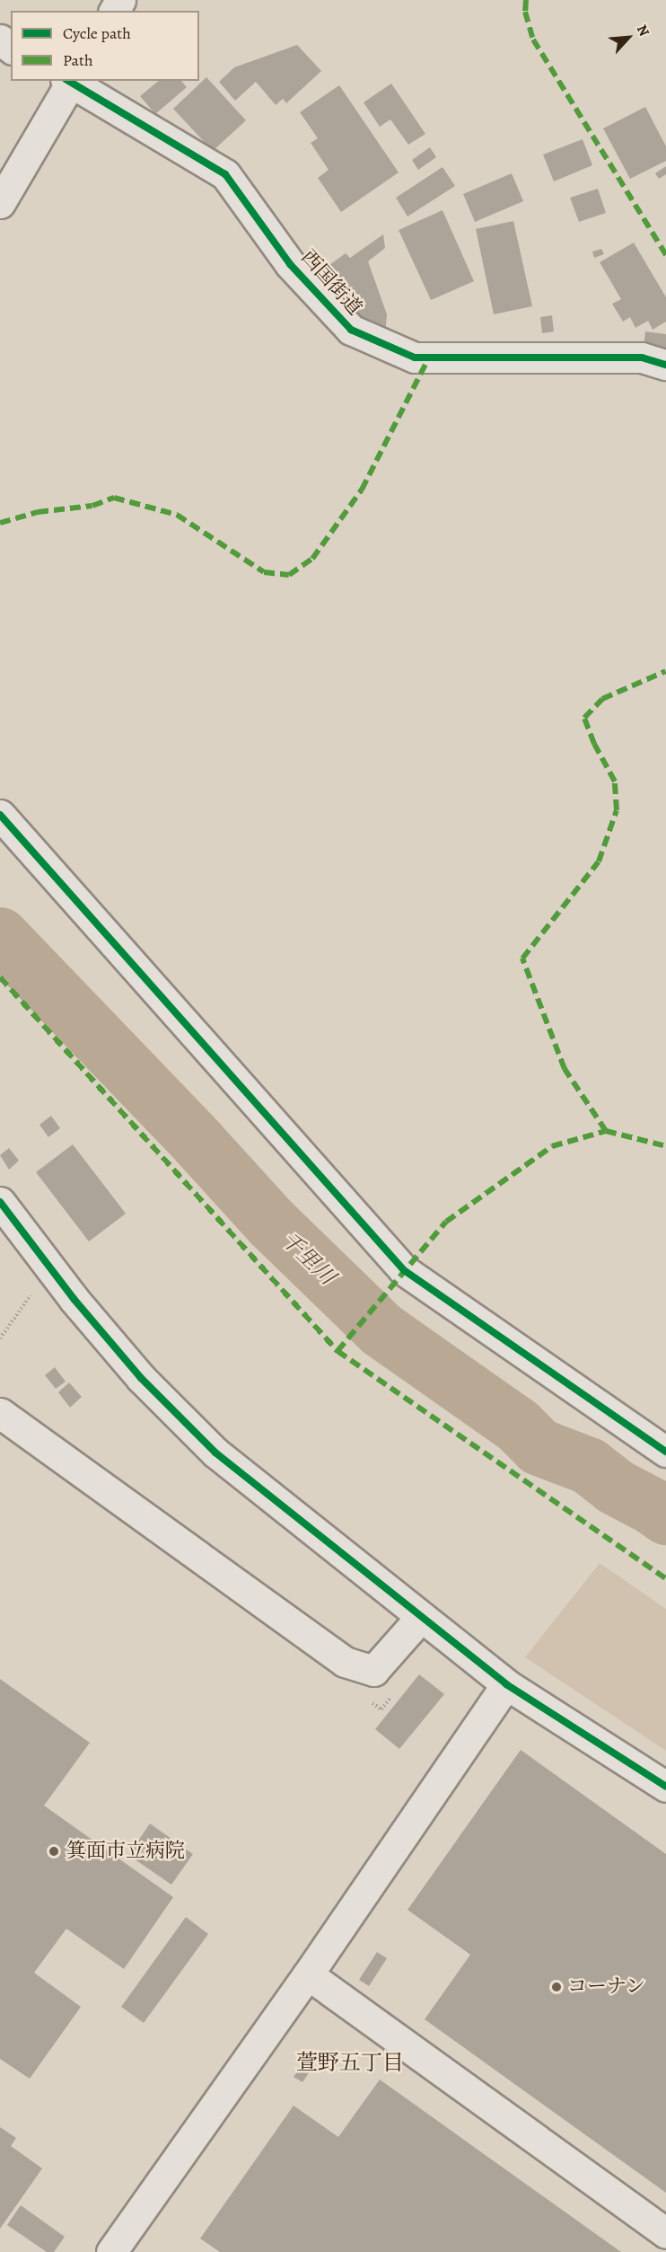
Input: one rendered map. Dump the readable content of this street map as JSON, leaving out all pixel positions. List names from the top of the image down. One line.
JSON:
{"streets":{"street":["西国街道"]},"districts":["萱野五丁目"],"water":["千里川"],"places":["箕面市立病院","コーナン"],"legend":["Cycle path","Path"],"north":"top right"}
